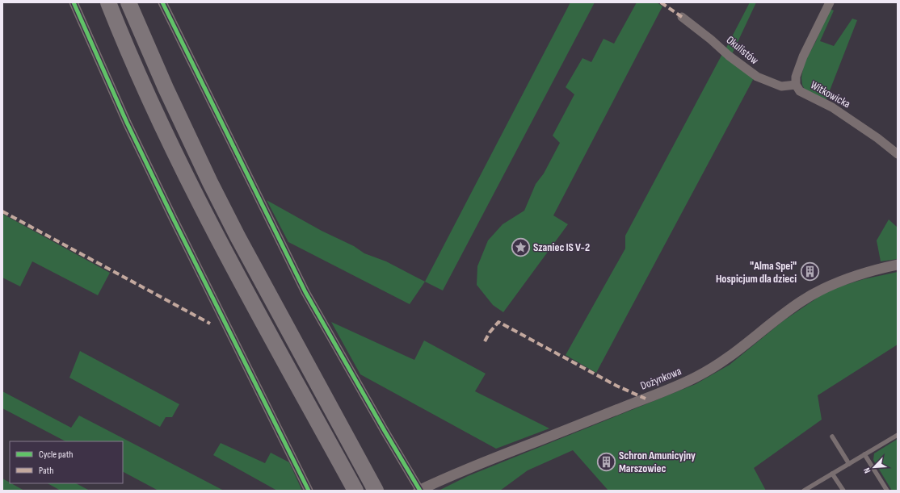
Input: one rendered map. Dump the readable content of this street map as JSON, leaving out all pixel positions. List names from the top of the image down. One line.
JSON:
{"streets":{"street":["Okulistów","Witkowicka","Dożynkowa"]},"crossings":[["Okulistów","Witkowicka"]],"places":{"place":["Szaniec IS V-2"],"building":["\"Alma Spei\" Hospicjum dla dzieci","Schron Amunicyjny Marszowiec"]},"legend":["Cycle path","Path"],"north":"bottom left"}
